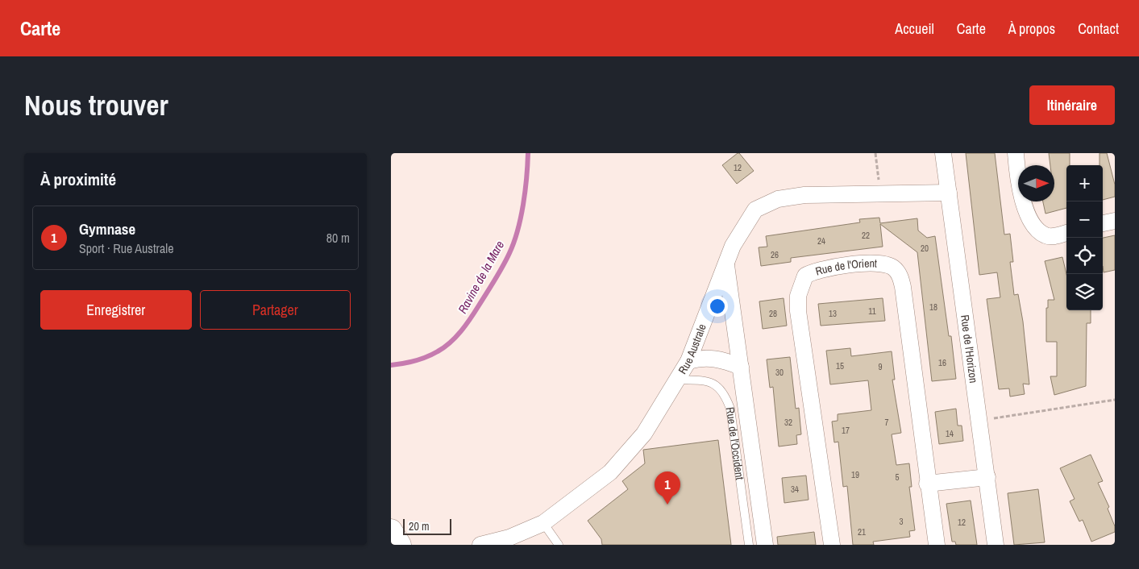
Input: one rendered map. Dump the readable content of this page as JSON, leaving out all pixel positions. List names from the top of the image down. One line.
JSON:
{"streets":{"street":["Rue de l'Orient","Rue Australe","Rue de l'Horizon","Rue de l'Occident"]},"crossings":[["Rue Australe","Rue de l'Horizon"],["Rue Australe","Rue de l'Occident"]],"water":["Ravine de la Mare"],"house_numbers":["12","22","24","20","26","18","11","28","13","16","15","9","30","32","7","17","14","19","5","34","3","12","21"],"scale_bar":"20 m","north":"right","page":{"header":"Carte","nav":["Accueil","Carte","À propos","Contact"],"buttons":["Itinéraire",["Enregistrer","Partager"]],"title":"Nous trouver","heading":"À proximité","map_buttons":["+","−"],"list":[{"mark":"1","name":"Gymnase","note":"Sport · Rue Australe","value":"80 m"}],"pins":"1","scale":"20 m"}}
